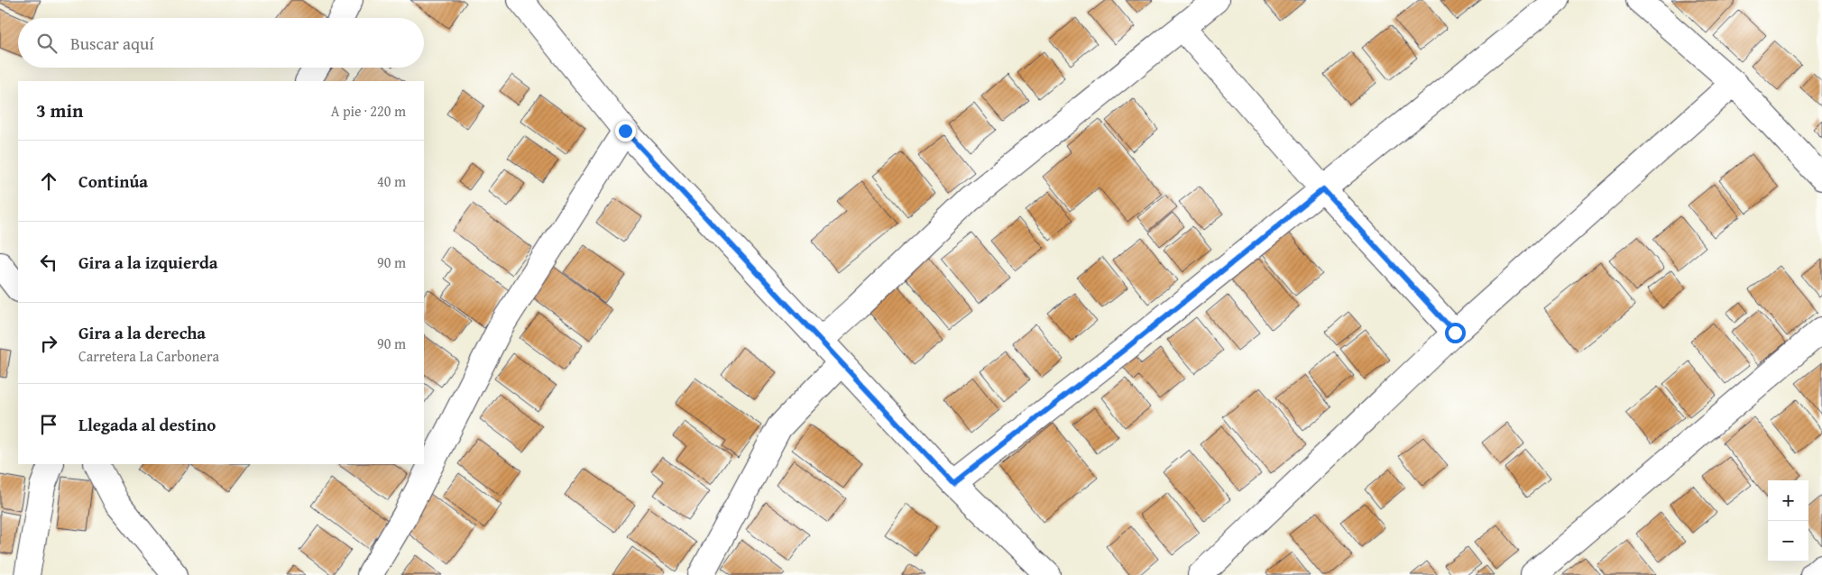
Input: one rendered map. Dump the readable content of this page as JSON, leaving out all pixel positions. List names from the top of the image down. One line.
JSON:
{"page":{"search":"Buscar aquí","heading":["3 min","A pie · 220 m"],"list":[["Continúa","40 m"],["Gira a la izquierda","90 m"],["Gira a la derecha","Carretera La Carbonera","90 m"],"Llegada al destino"],"map_buttons":["+","−"]}}
